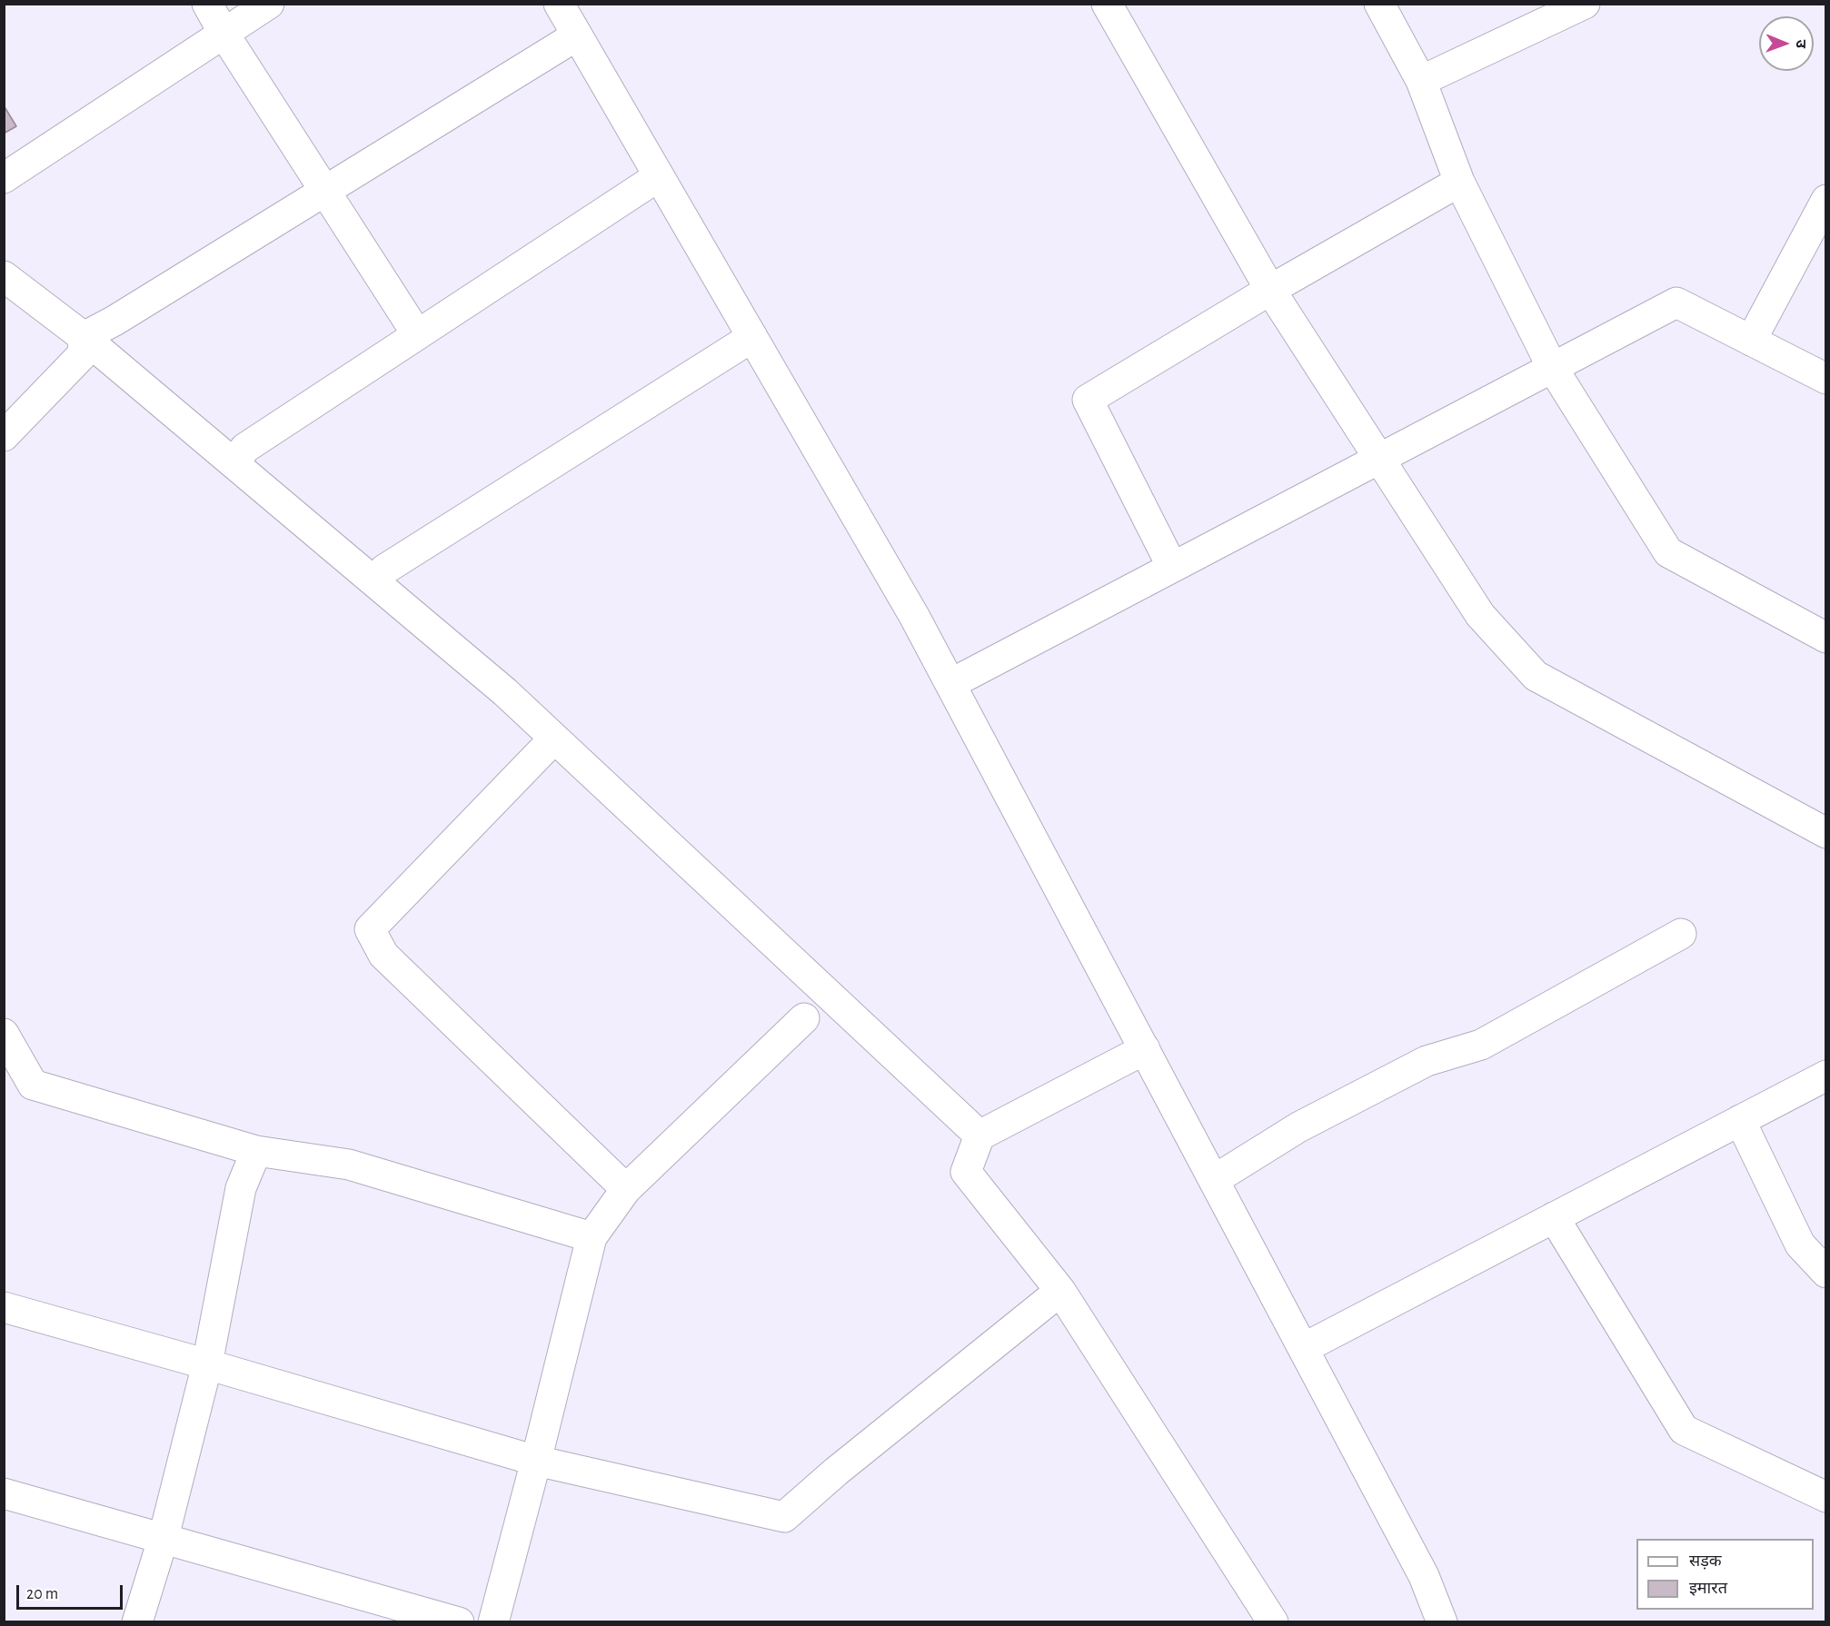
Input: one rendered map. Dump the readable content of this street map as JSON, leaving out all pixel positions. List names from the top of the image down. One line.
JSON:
{"legend":["सड़क","इमारत"],"scale_bar":"20 m","north":"right"}
